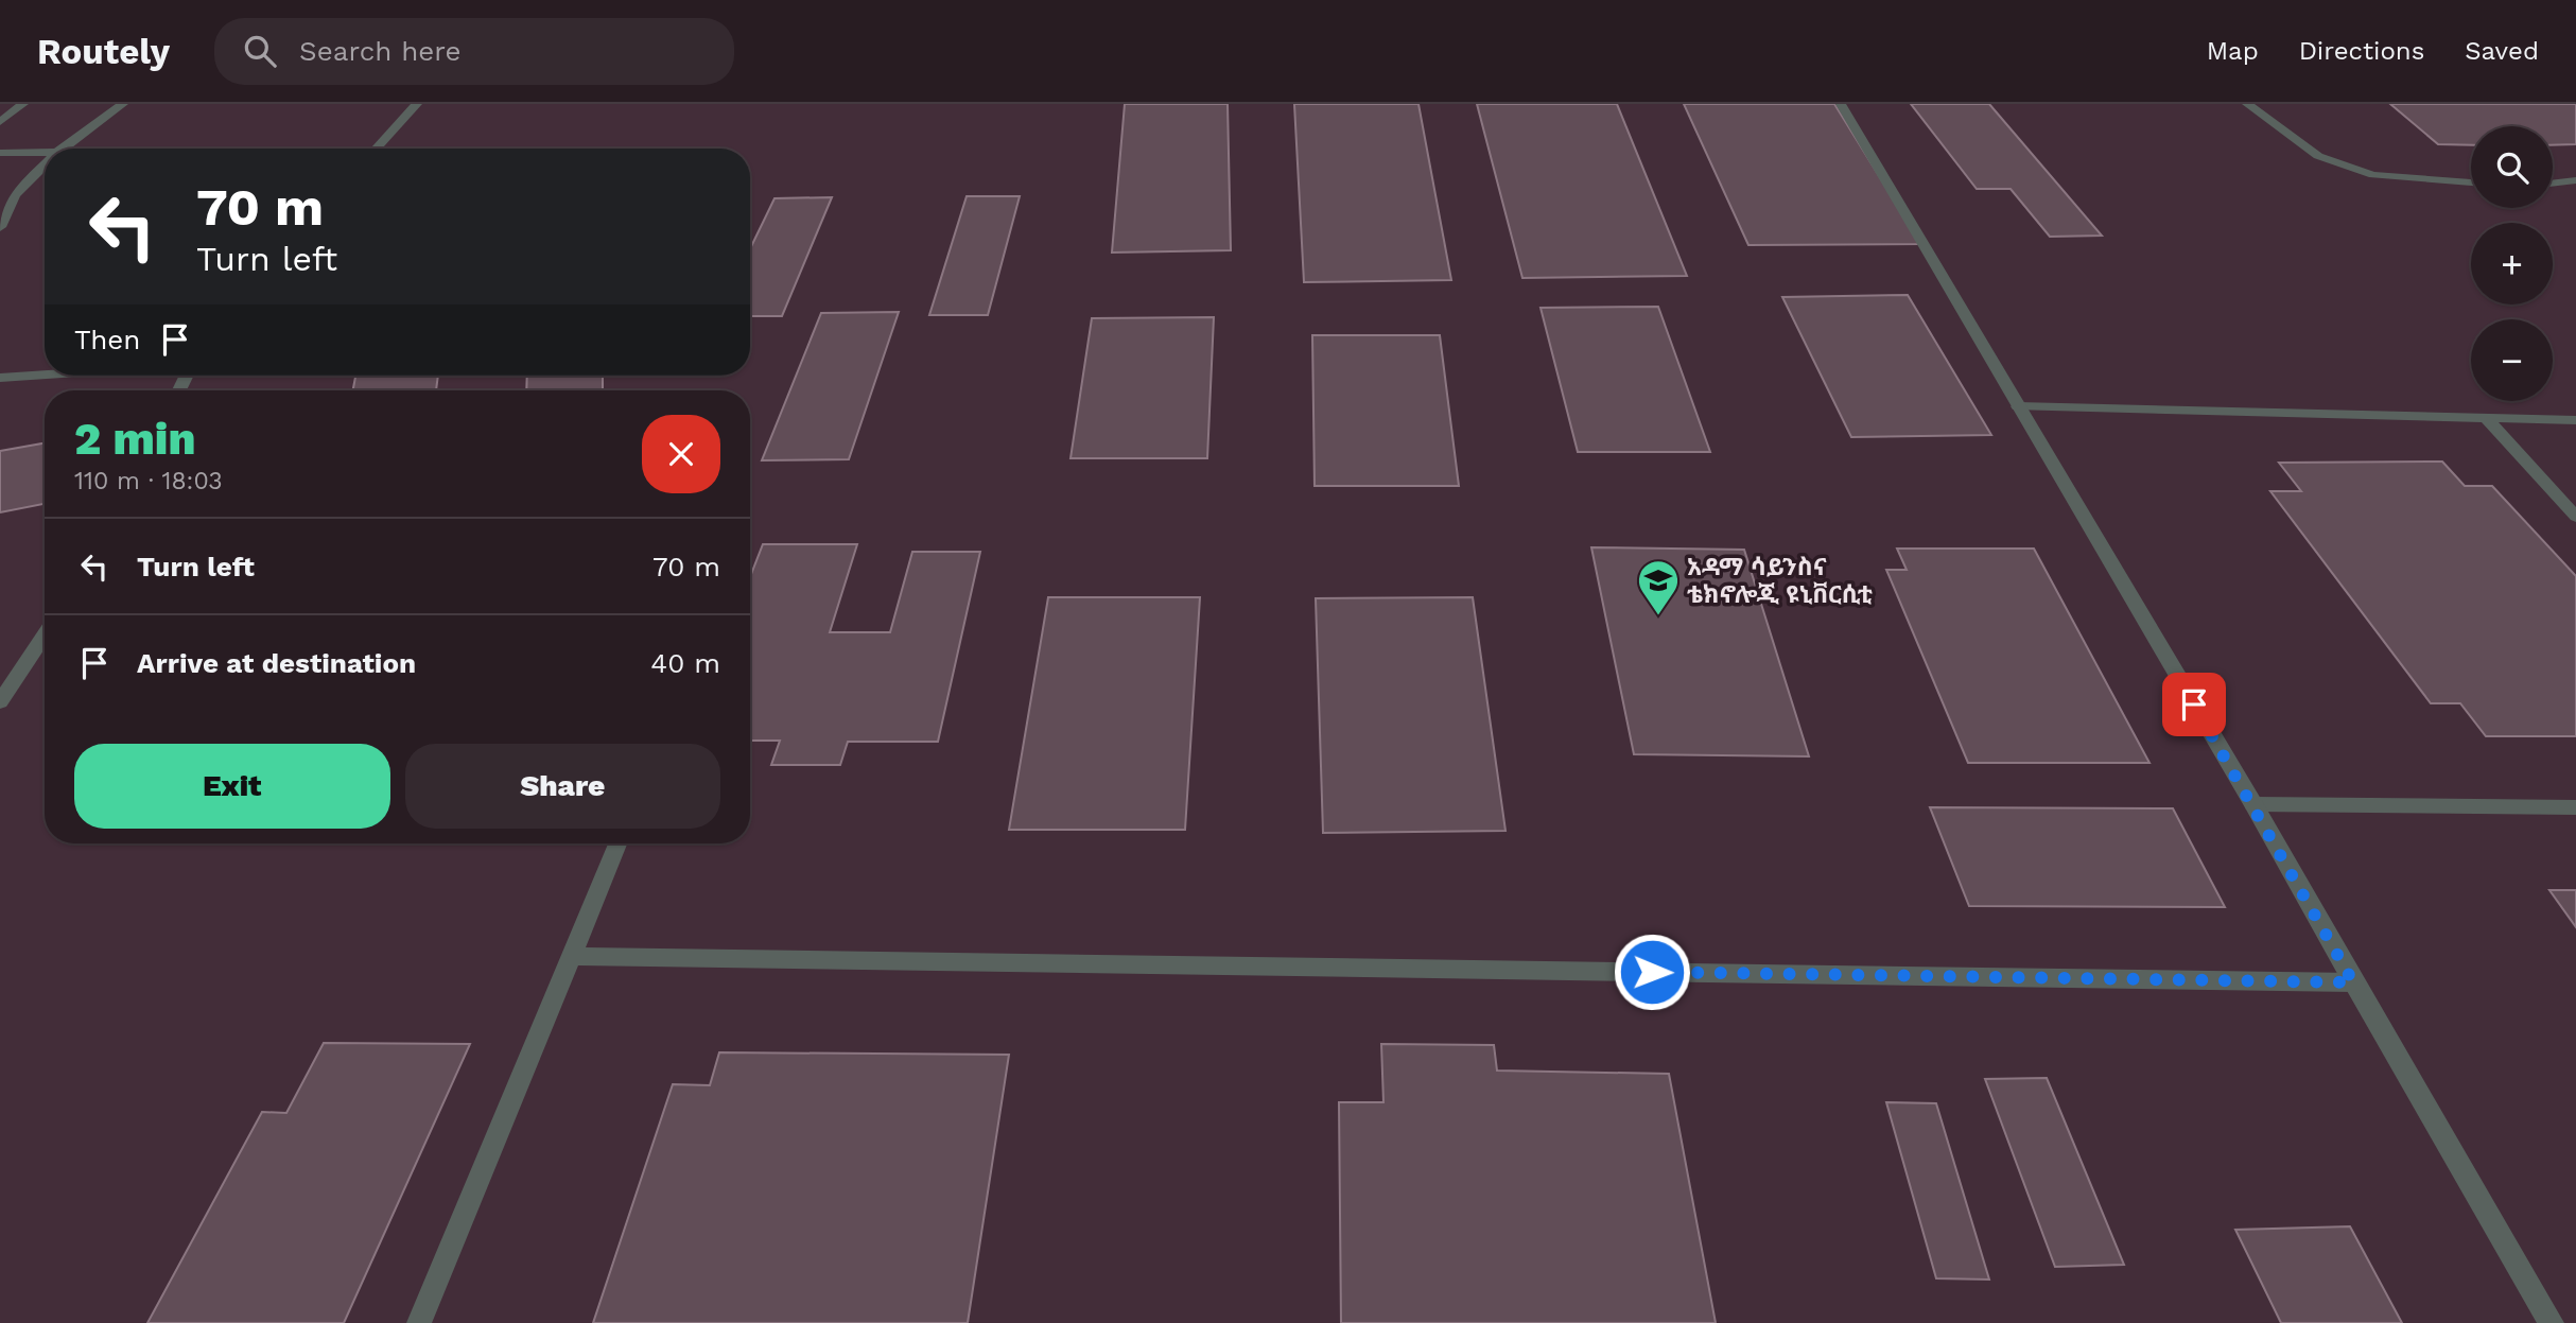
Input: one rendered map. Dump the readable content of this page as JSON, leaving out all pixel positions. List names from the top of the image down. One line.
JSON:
{"places":{"school or university":["አዳማ ሳይንስና ቴክኖሎጂ ዩኒቨርሲቲ"]},"page":{"header":"Routely","search":"Search here","nav":["Map","Directions","Saved"],"map_buttons":["+","−"],"turn":["70 m","Turn left"],"then":"Then","heading":["2 min","110 m · 18:03"],"list":[{"name":"Turn left","value":"70 m"},{"name":"Arrive at destination","value":"40 m"}],"buttons":["Exit","Share"]}}
